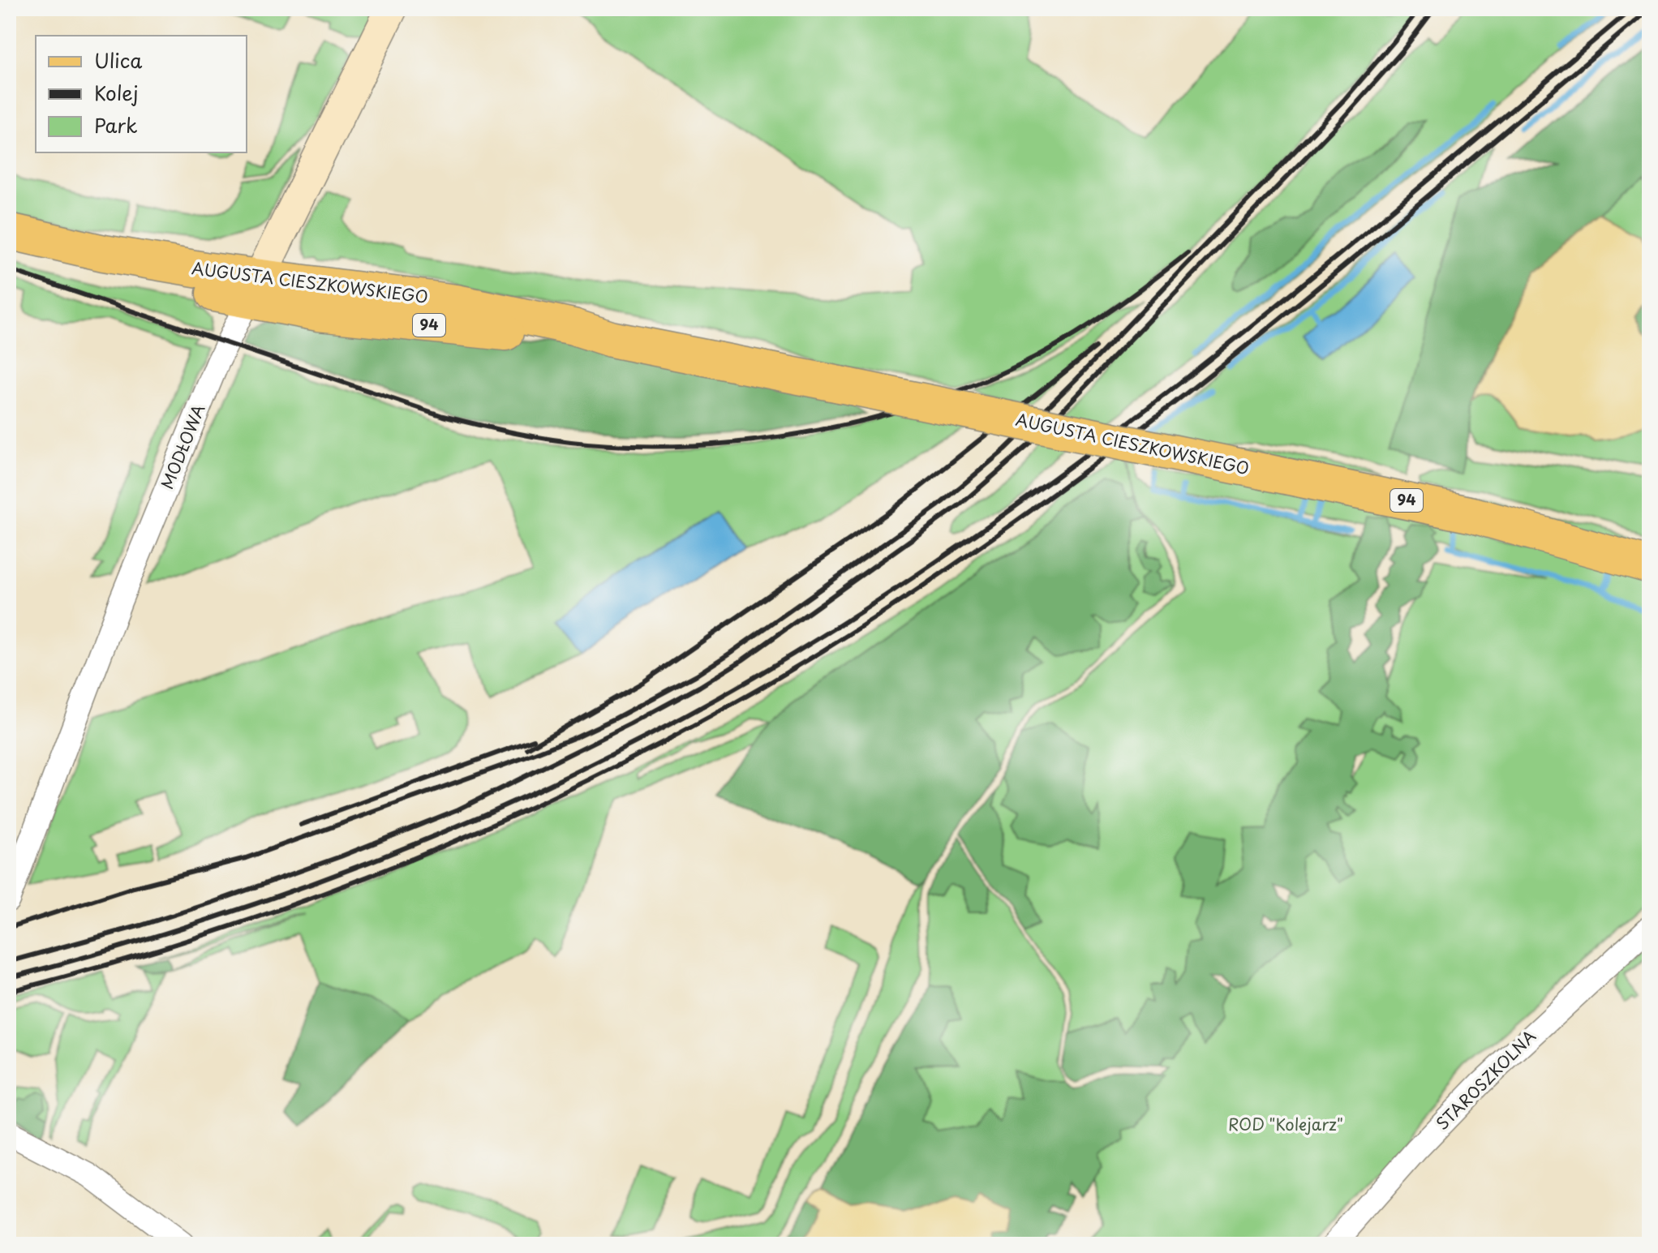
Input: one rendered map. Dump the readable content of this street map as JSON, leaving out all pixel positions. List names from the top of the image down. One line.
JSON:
{"streets":{"main road":["AUGUSTA CIESZKOWSKIEGO","94"],"street":["MODŁOWA","STAROSZKOLNA"]},"crossings":[["AUGUSTA CIESZKOWSKIEGO","MODŁOWA"]],"parks":["ROD \"Kolejarz\""],"legend":["Ulica","Kolej","Park"]}
